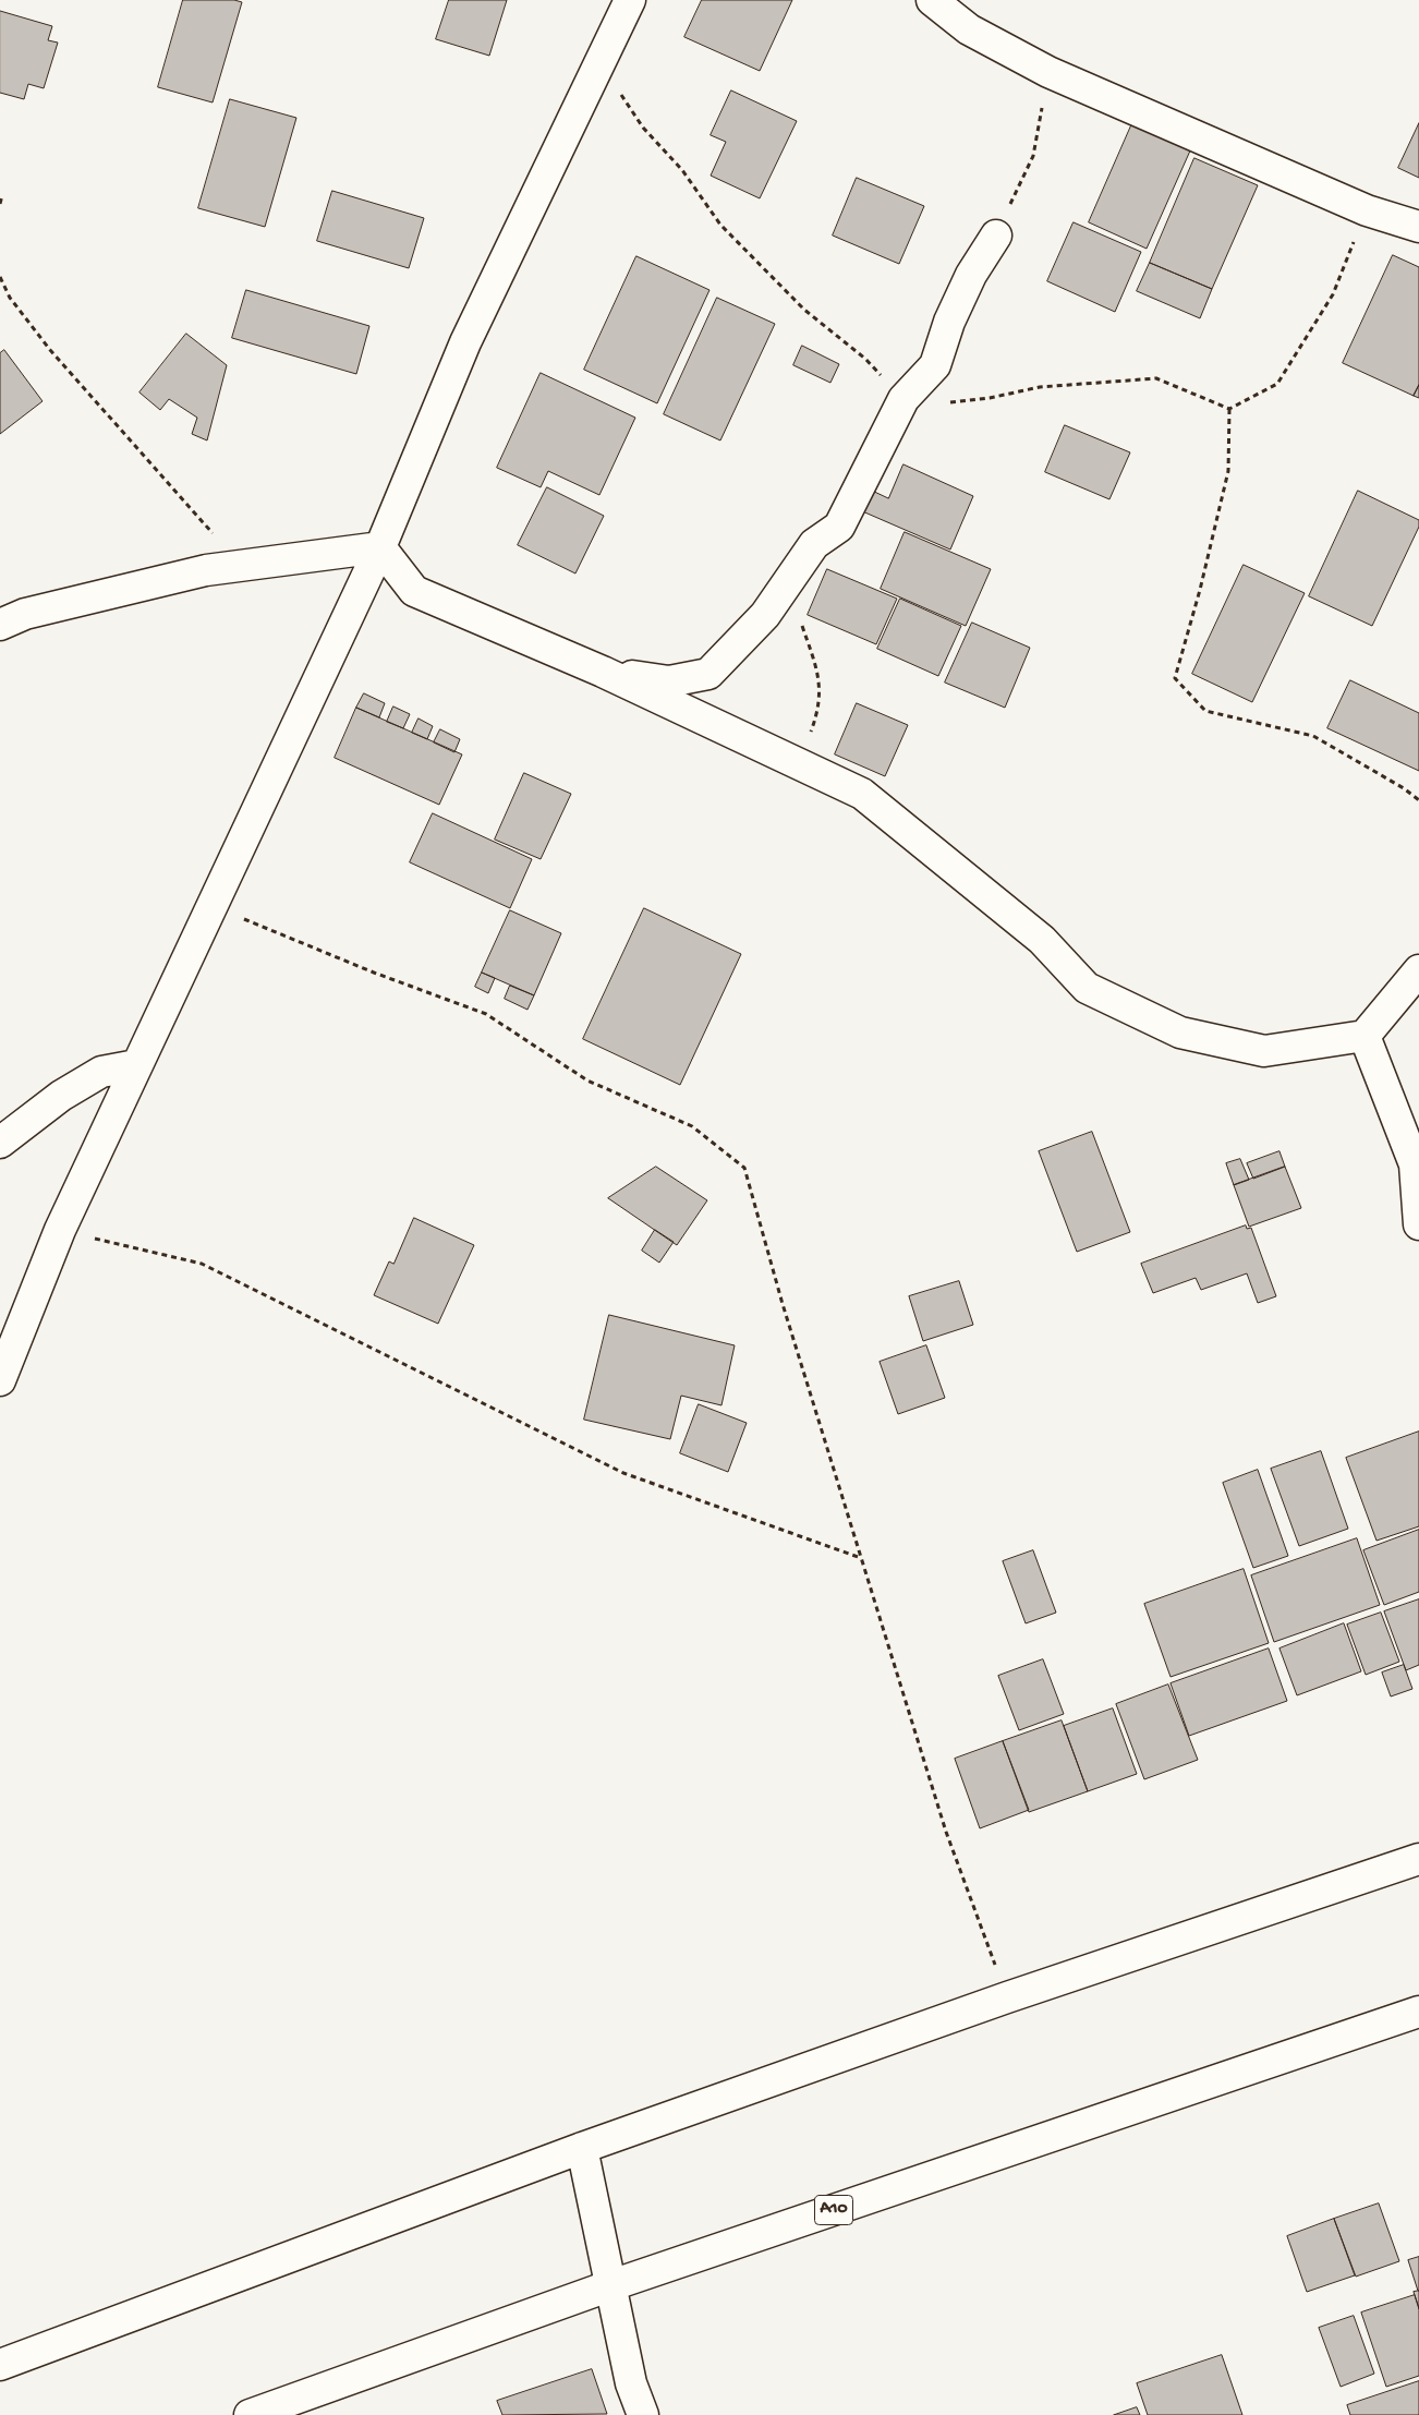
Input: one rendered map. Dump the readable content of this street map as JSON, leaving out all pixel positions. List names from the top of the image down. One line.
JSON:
{"streets":{"street":["A10"]}}
